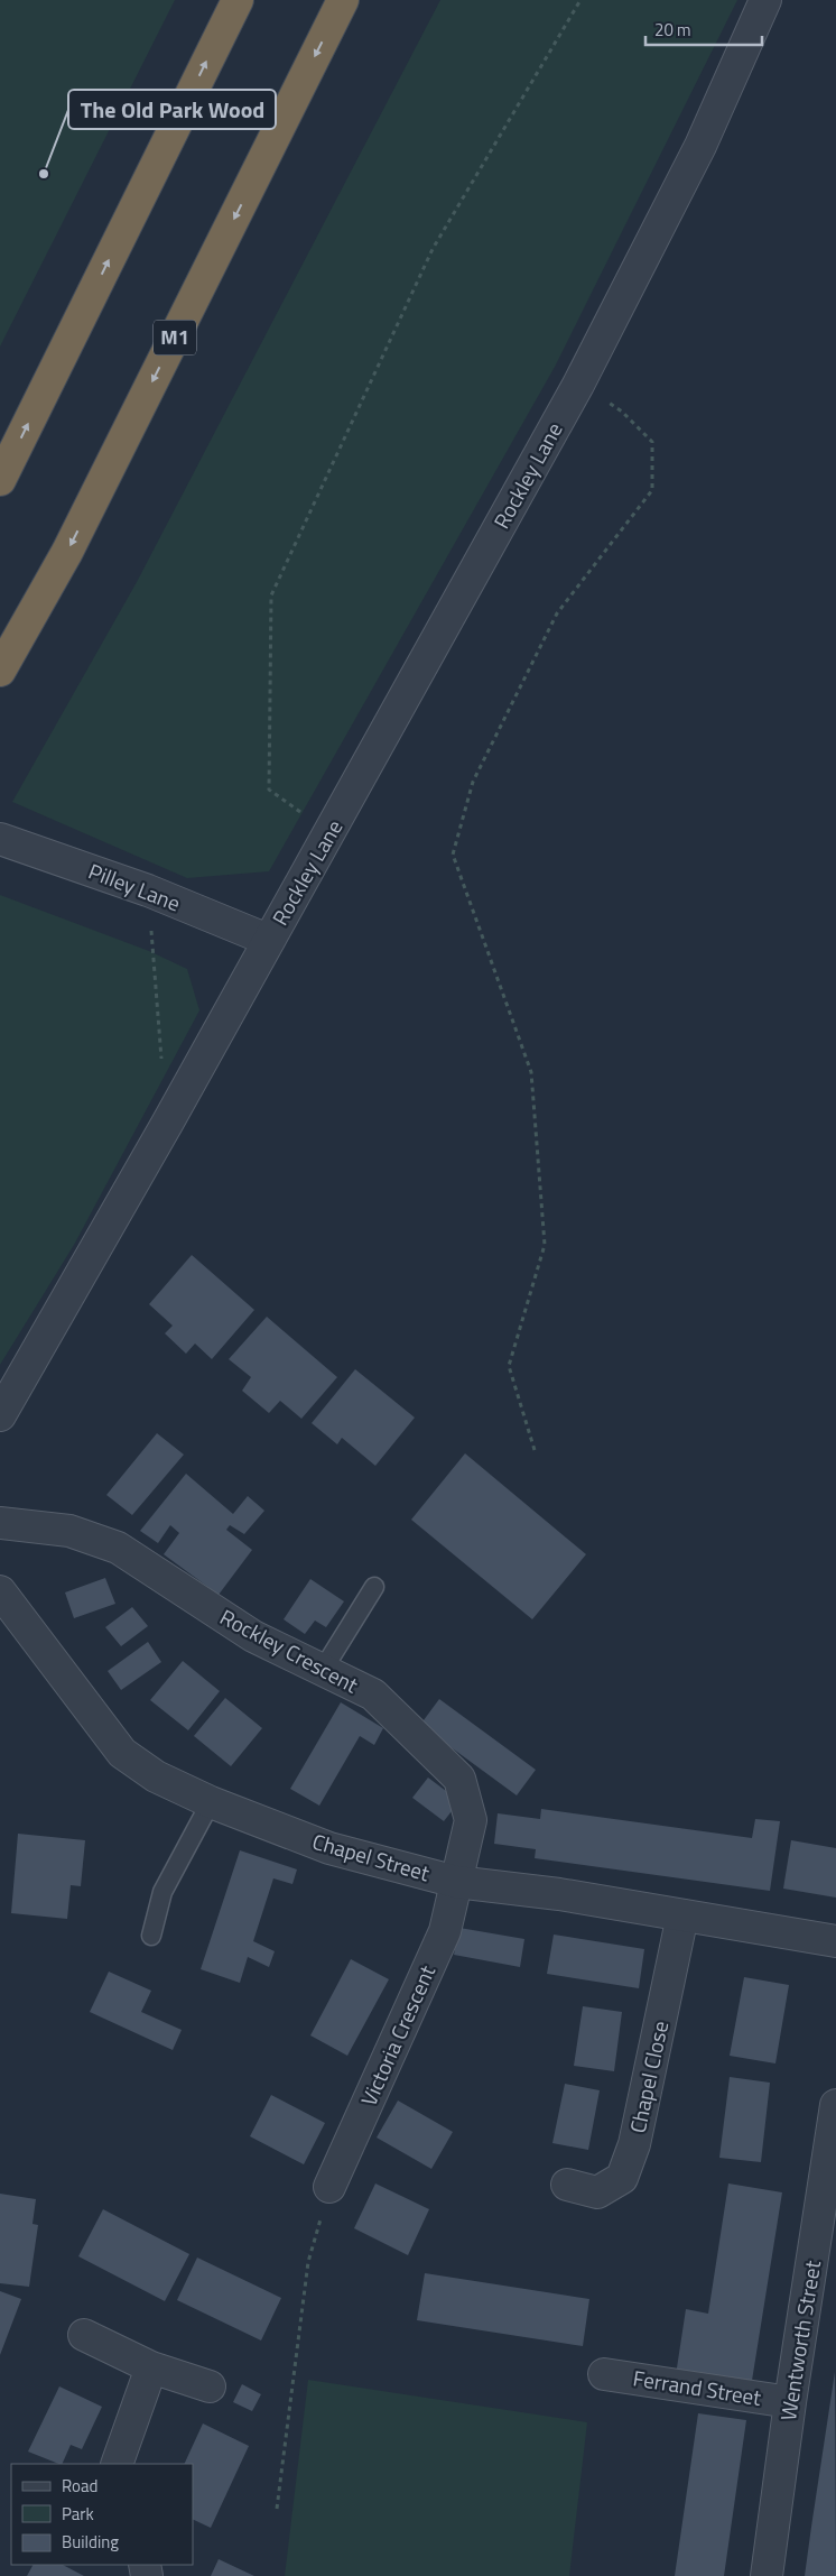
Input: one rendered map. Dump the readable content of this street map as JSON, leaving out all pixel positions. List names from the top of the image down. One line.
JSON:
{"streets":{"highway":["M1"],"street":["Rockley Lane","Pilley Lane","Rockley Crescent","Chapel Street","Victoria Crescent","Chapel Close","Wentworth Street","Ferrand Street"]},"crossings":[["Rockley Lane","Pilley Lane"],["Rockley Crescent","Chapel Street"],["Rockley Crescent","Victoria Crescent"],["Chapel Street","Victoria Crescent"],["Chapel Street","Chapel Close"],["Wentworth Street","Ferrand Street"]],"places":["The Old Park Wood"],"legend":["Road","Park","Building"],"scale_bar":"20 m"}
